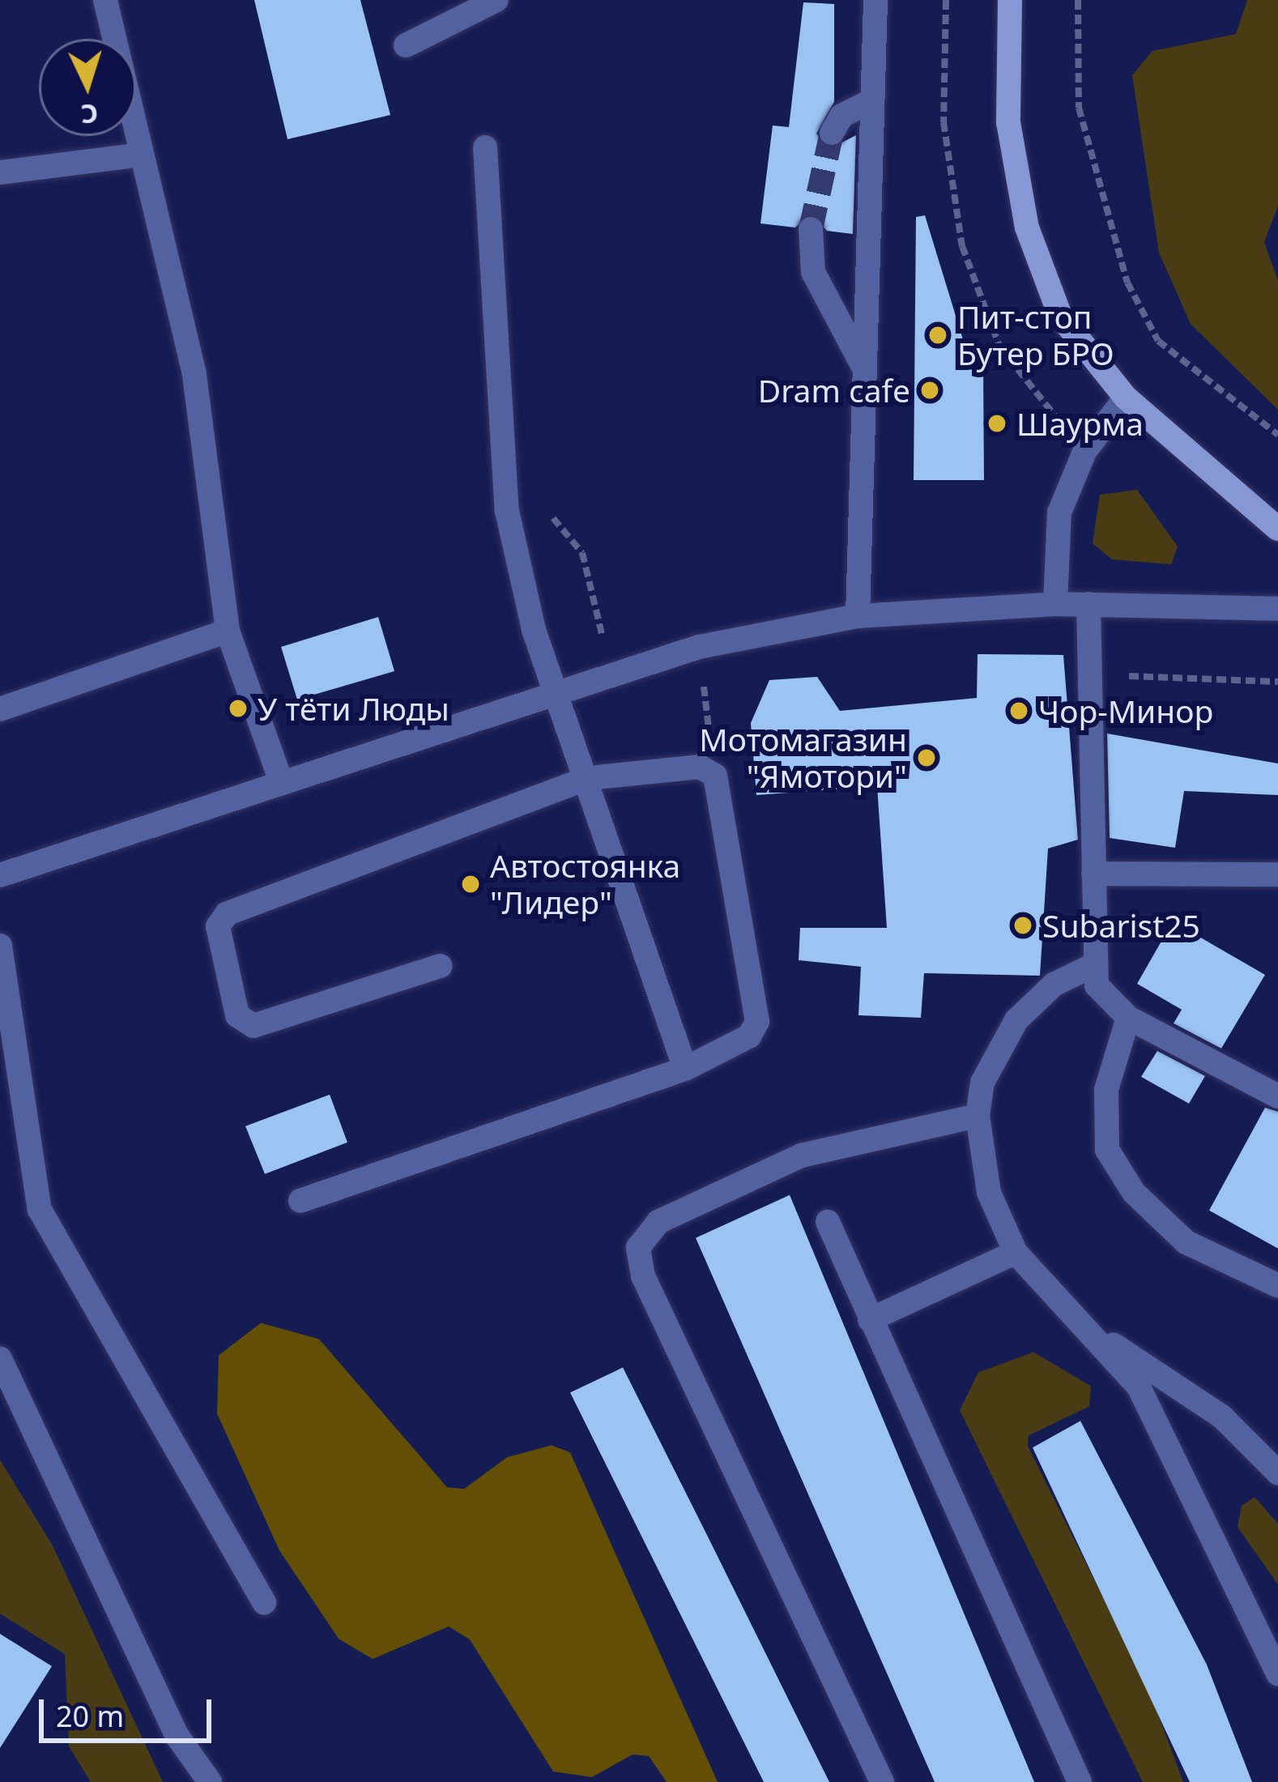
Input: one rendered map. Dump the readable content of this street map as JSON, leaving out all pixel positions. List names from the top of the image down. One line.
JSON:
{"places":["Пит-стоп Бутер БРО","Dram cafe","Шаурма","У тёти Люды","Чор-Минор","Мотомагазин \"Ямотори\"","Автостоянка \"Лидер\"","Subarist25"],"scale_bar":"20 m","north":"bottom"}
